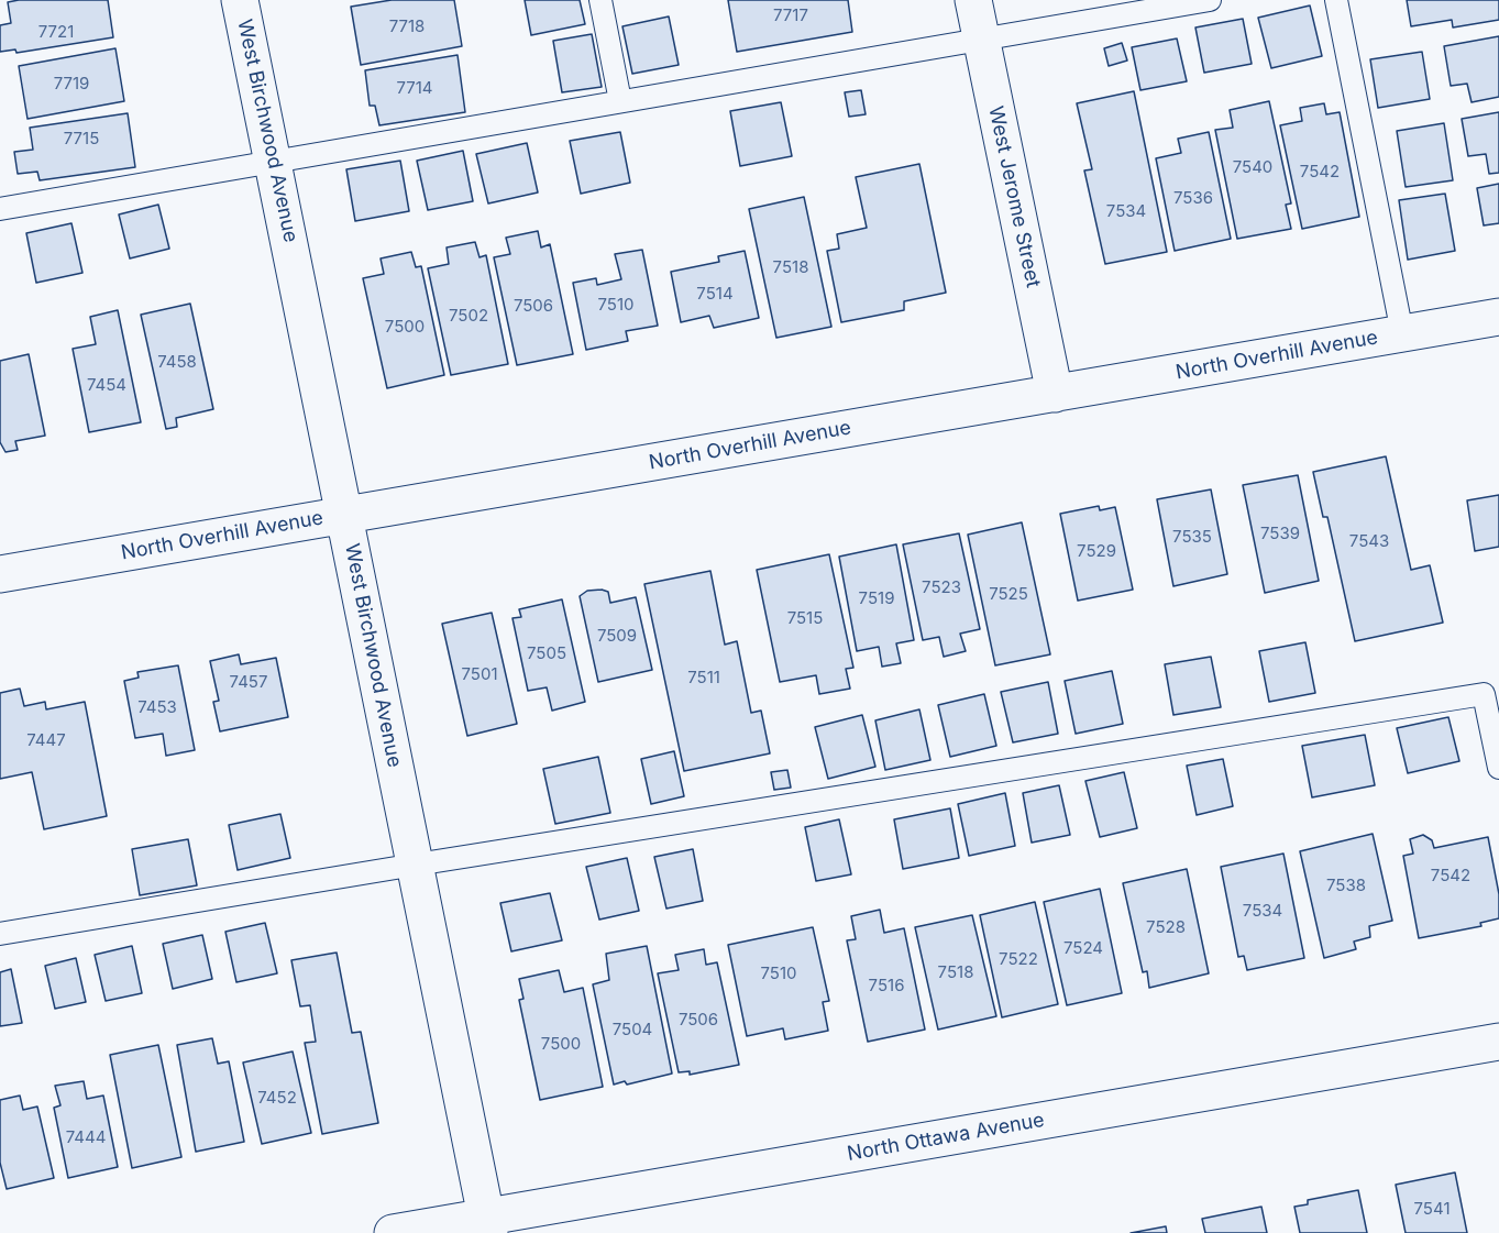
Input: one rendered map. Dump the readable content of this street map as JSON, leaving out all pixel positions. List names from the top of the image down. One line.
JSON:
{"streets":{"street":["West Birchwood Avenue","West Jerome Street","North Overhill Avenue","North Ottawa Avenue"]},"crossings":[["West Birchwood Avenue","North Overhill Avenue"],["West Birchwood Avenue","North Ottawa Avenue"],["West Jerome Street","North Overhill Avenue"]],"house_numbers":["7717","7718","7721","7719","7714","7715","7540","7542","7536","7534","7518","7514","7510","7506","7502","7500","7458","7454","7539","7535","7543","7529","7523","7525","7519","7515","7509","7505","7501","7511","7457","7453","7447","7542","7538","7534","7528","7524","7522","7518","7510","7516","7506","7504","7500","7452","7444","7541"]}
